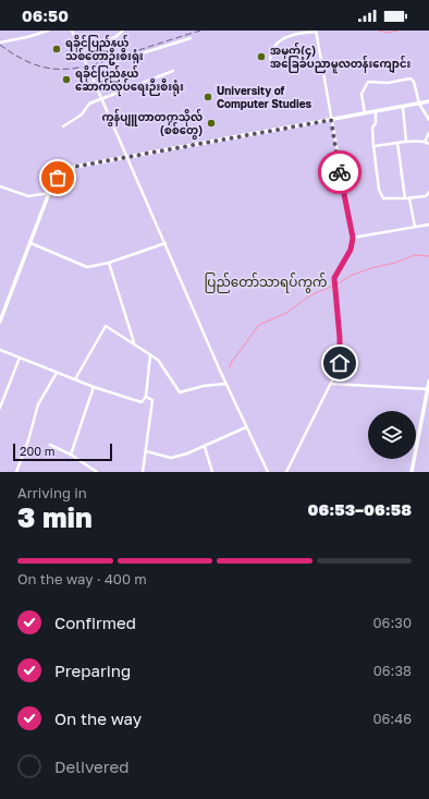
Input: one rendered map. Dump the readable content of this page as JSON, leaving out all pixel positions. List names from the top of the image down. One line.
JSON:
{"districts":["ပြည်တော်သာရပ်ကွက်"],"places":["ရခိုင်ပြည်နယ် သစ်တောဦးစီးရုံး","အမှတ်(၄) အခြေခံပညာမူလတန်းကျောင်း","ရခိုင်ပြည်နယ် ဆောက်လုပ်ရေးဉီးစီးရုံး","University of Computer Studies","ကွန်ပျူတာတက္ကသိုလ် (စစ်တွေ)"],"scale_bar":"200 m","page":{"status":"06:50","scale":"200 m","heading":["3 min","Arriving in","06:53–06:58"],"bar":"On the way · 400 m","list":[["Confirmed","06:30"],["Preparing","06:38"],["On the way","06:46"],"Delivered"]}}
